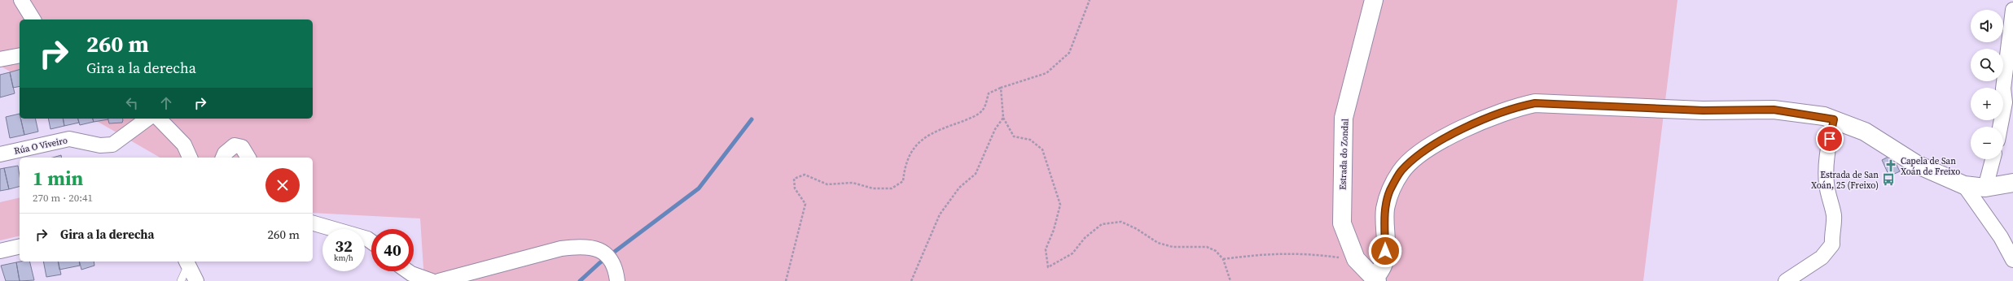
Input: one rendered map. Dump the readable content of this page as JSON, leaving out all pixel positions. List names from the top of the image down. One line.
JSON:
{"streets":{"street":["Rúa O Viveiro","Estrada do Zondal"]},"places":{"church":["Capela de San Xoán de Freixo"],"bus stop":["Estrada de San Xoán, 25 (Freixo)"]},"page":{"map_buttons":["+","−"],"turn":["260 m","Gira a la derecha"],"heading":["1 min","270 m · 20:41"],"list":[{"name":"Gira a la derecha","value":"260 m"}],"speed":"32 km/h","limit":"40"}}
